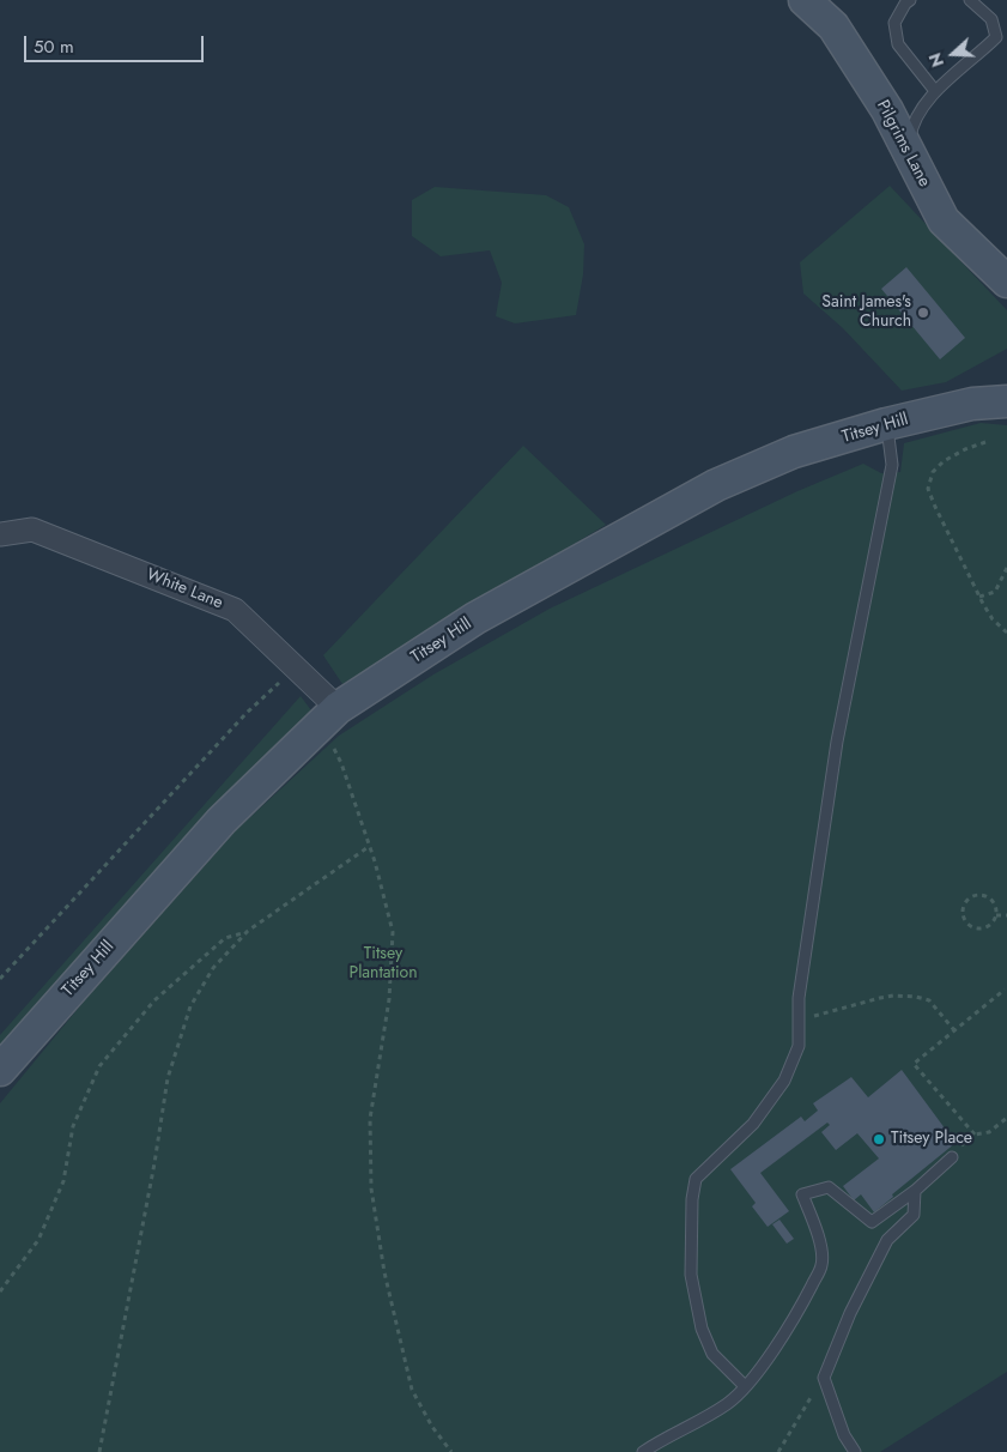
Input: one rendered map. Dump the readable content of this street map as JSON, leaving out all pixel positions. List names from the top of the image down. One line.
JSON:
{"streets":{"main road":["Pilgrims Lane","Titsey Hill"],"street":["White Lane"]},"crossings":[["Titsey Hill","White Lane"]],"parks":["Titsey Plantation"],"places":["Saint James's Church","Titsey Place"],"scale_bar":"50 m","north":"left"}
